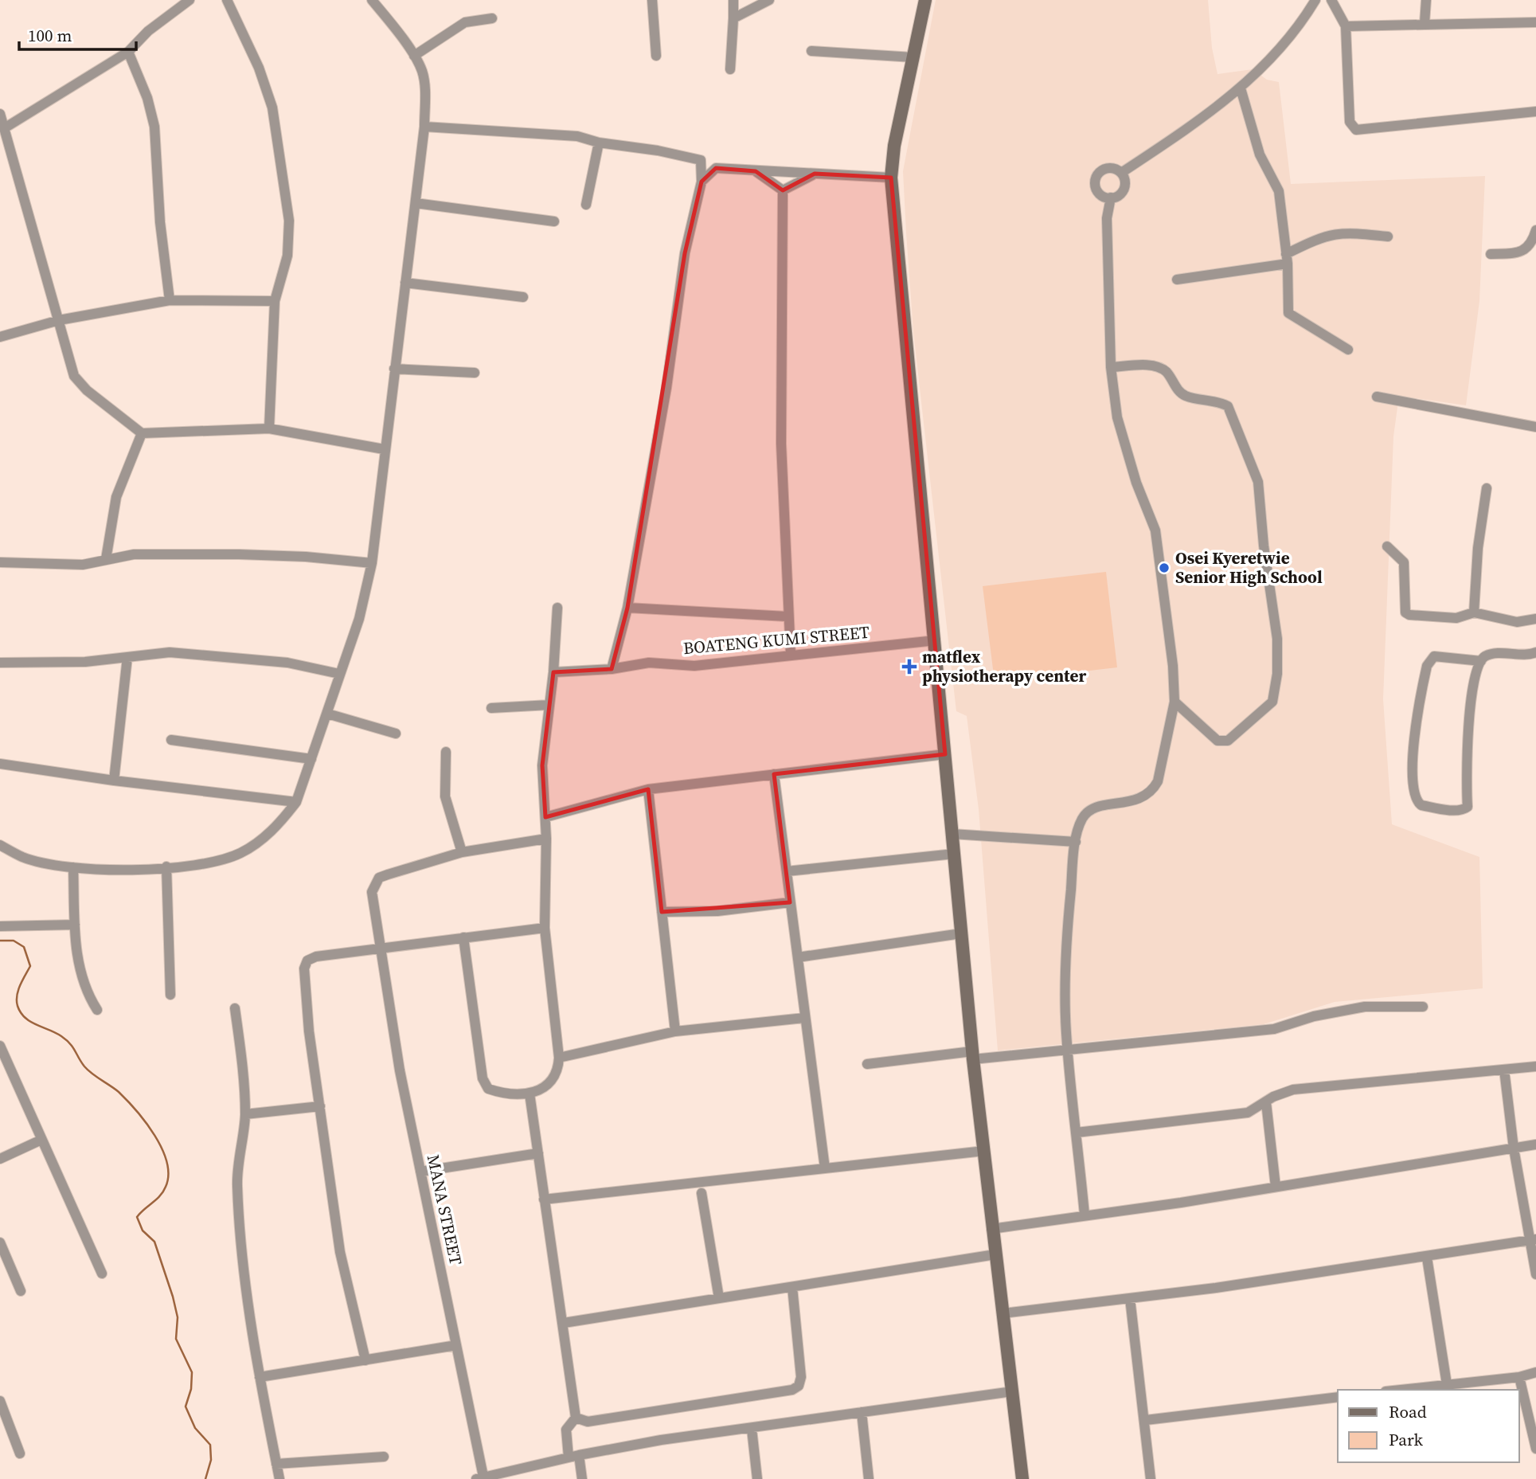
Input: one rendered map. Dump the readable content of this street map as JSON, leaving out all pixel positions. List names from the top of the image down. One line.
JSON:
{"streets":{"street":["BOATENG KUMI STREET","MANA STREET"]},"places":{"other":["Osei Kyeretwie Senior High School"],"health":["matflex physiotherapy center"]},"legend":["Road","Park"],"scale_bar":"100 m"}
